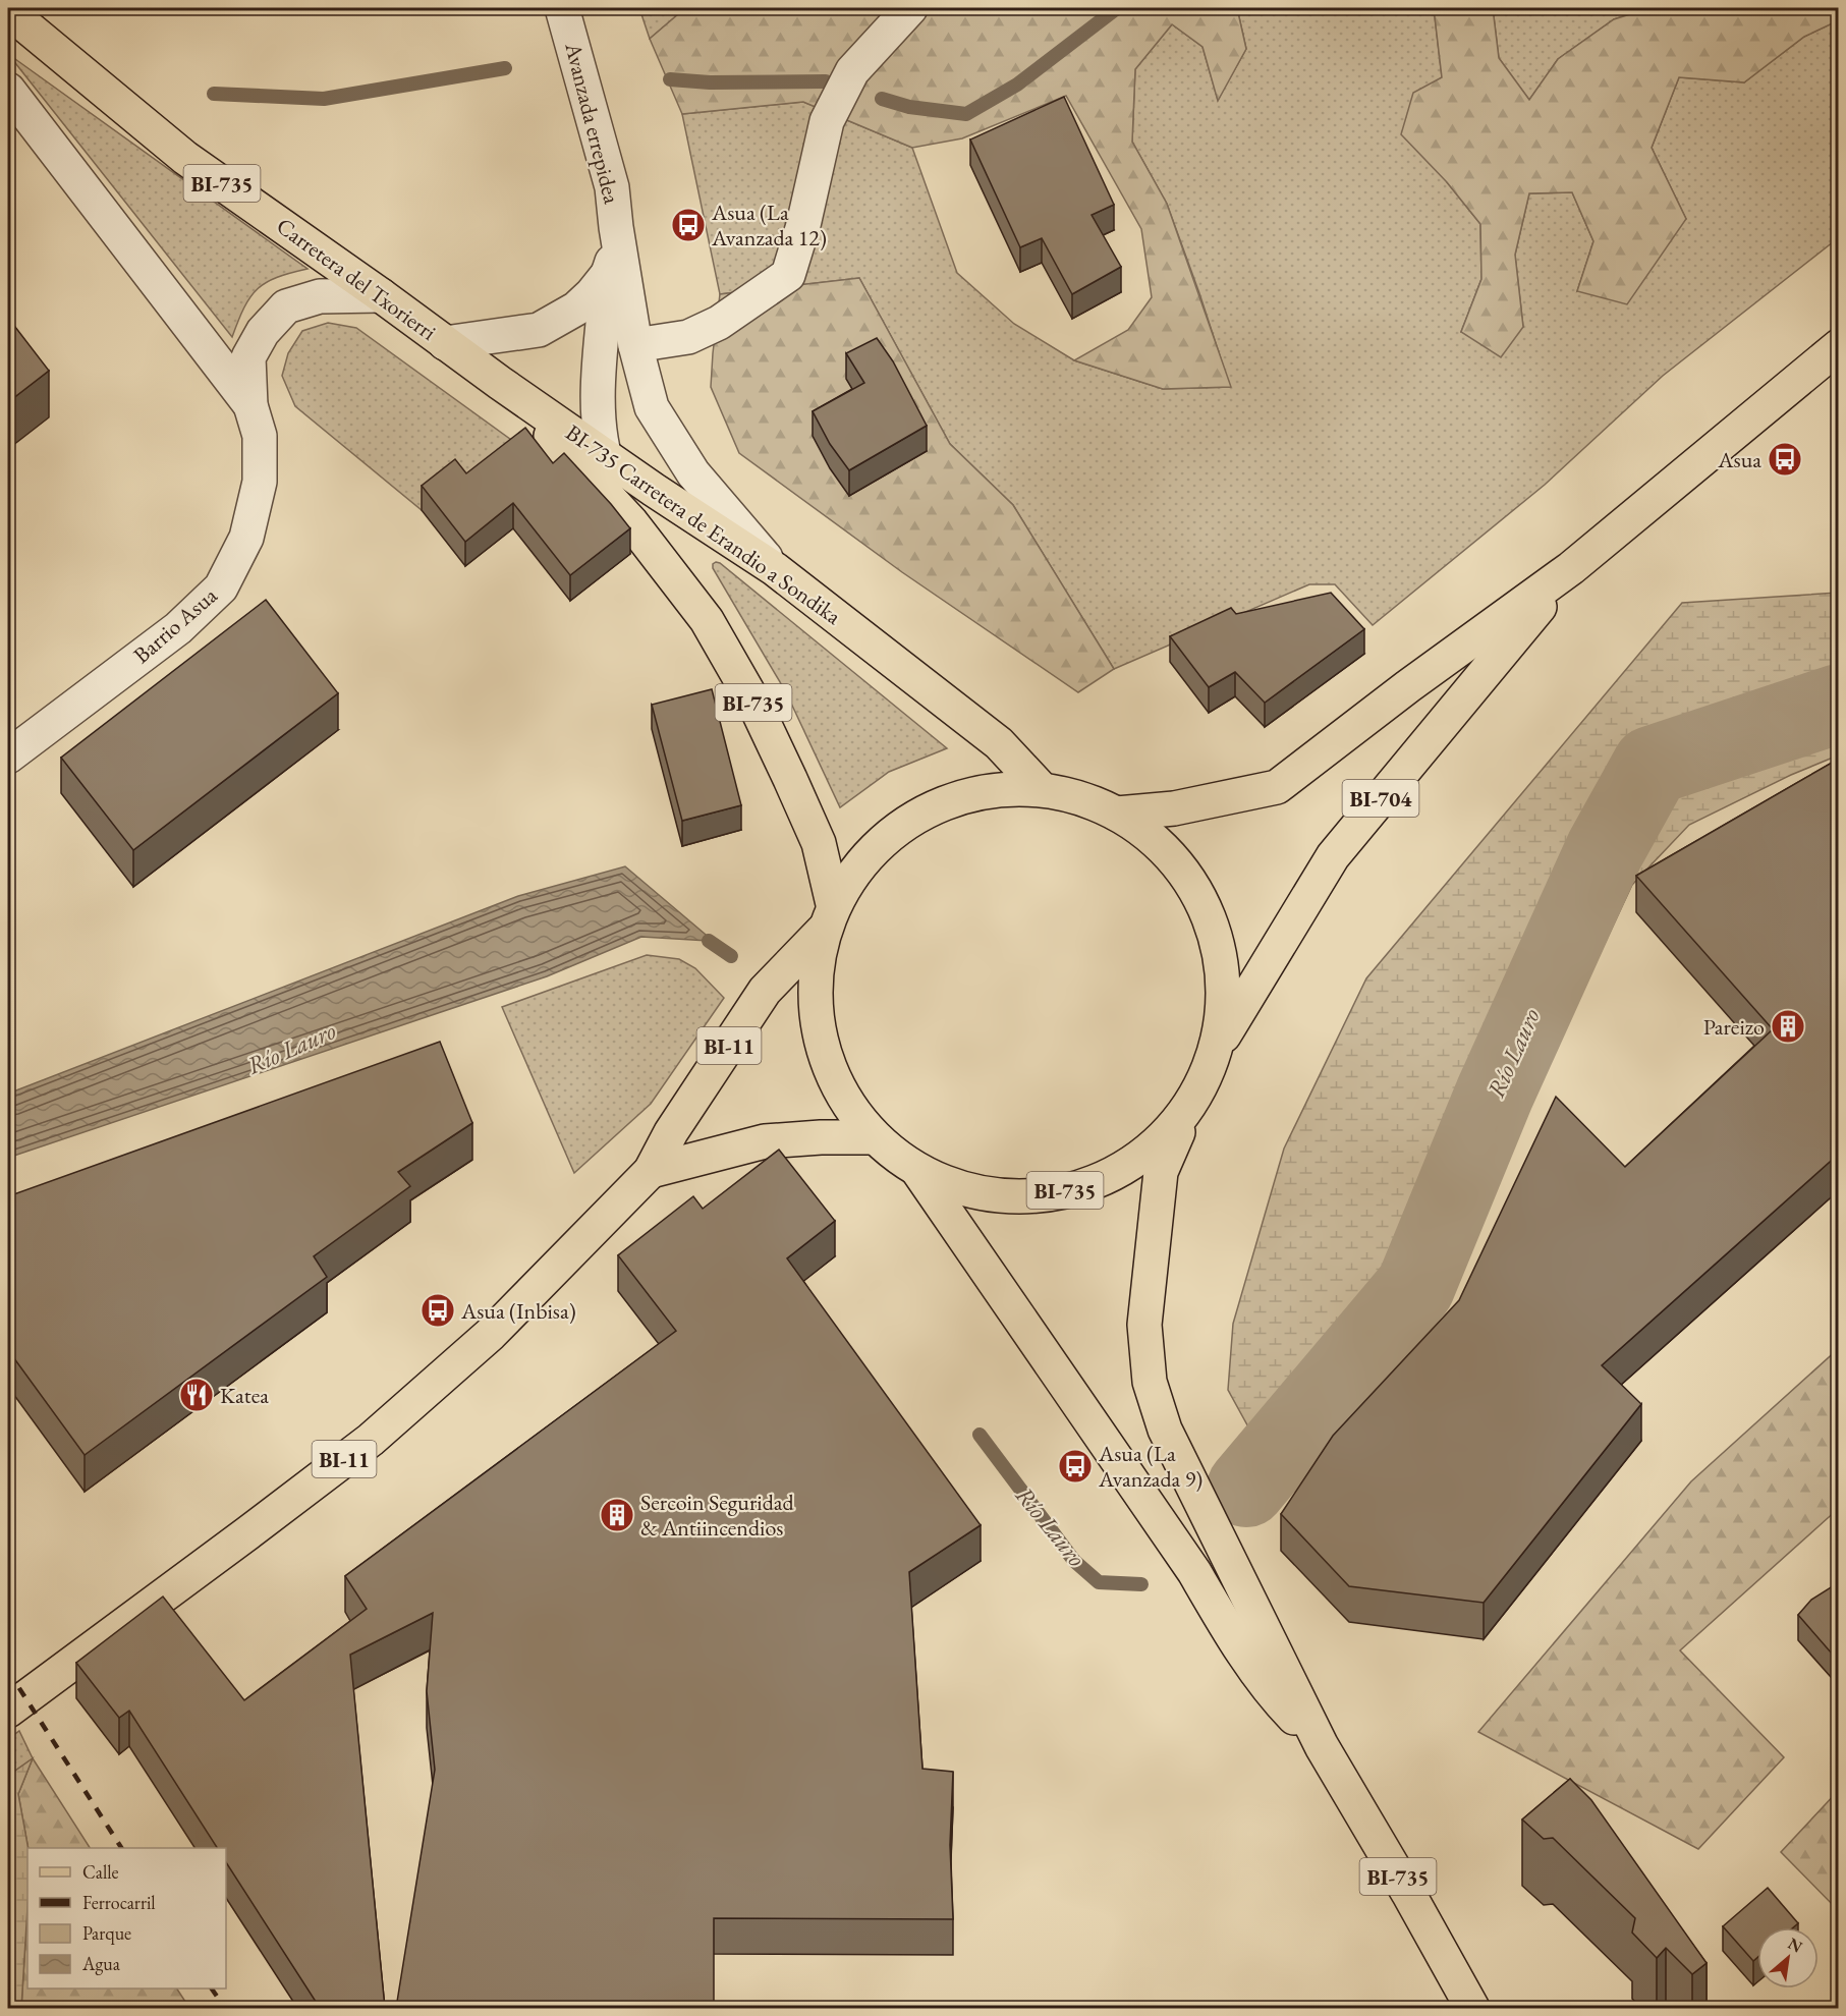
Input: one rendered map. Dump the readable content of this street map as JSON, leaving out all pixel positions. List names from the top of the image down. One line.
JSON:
{"streets":{"main road":["BI-735","Carretera del Txorierri","BI-735 Carretera de Erandio a Sondika","BI-704","BI-11"],"street":["Avanzada errepidea","Barrio Asua"]},"crossings":[["Avanzada errepidea","BI-735 Carretera de Erandio a Sondika"],["BI-735","BI-735 Carretera de Erandio a Sondika"],["BI-735","BI-704"],["BI-735","BI-11"],["Carretera del Txorierri","BI-735 Carretera de Erandio a Sondika"],["Carretera del Txorierri","Barrio Asua"],["BI-735 Carretera de Erandio a Sondika","BI-11"]],"water":["Río Lauro"],"places":{"bus stop":["Asua (La Avanzada 12)","Asua","Asua (Inbisa)","Asua (La Avanzada 9)"],"building":["Pareizo","Sercoin Seguridad & Antiincendios"],"restaurant":["Katea"]},"legend":["Calle","Ferrocarril","Parque","Agua"],"north":"top right"}
